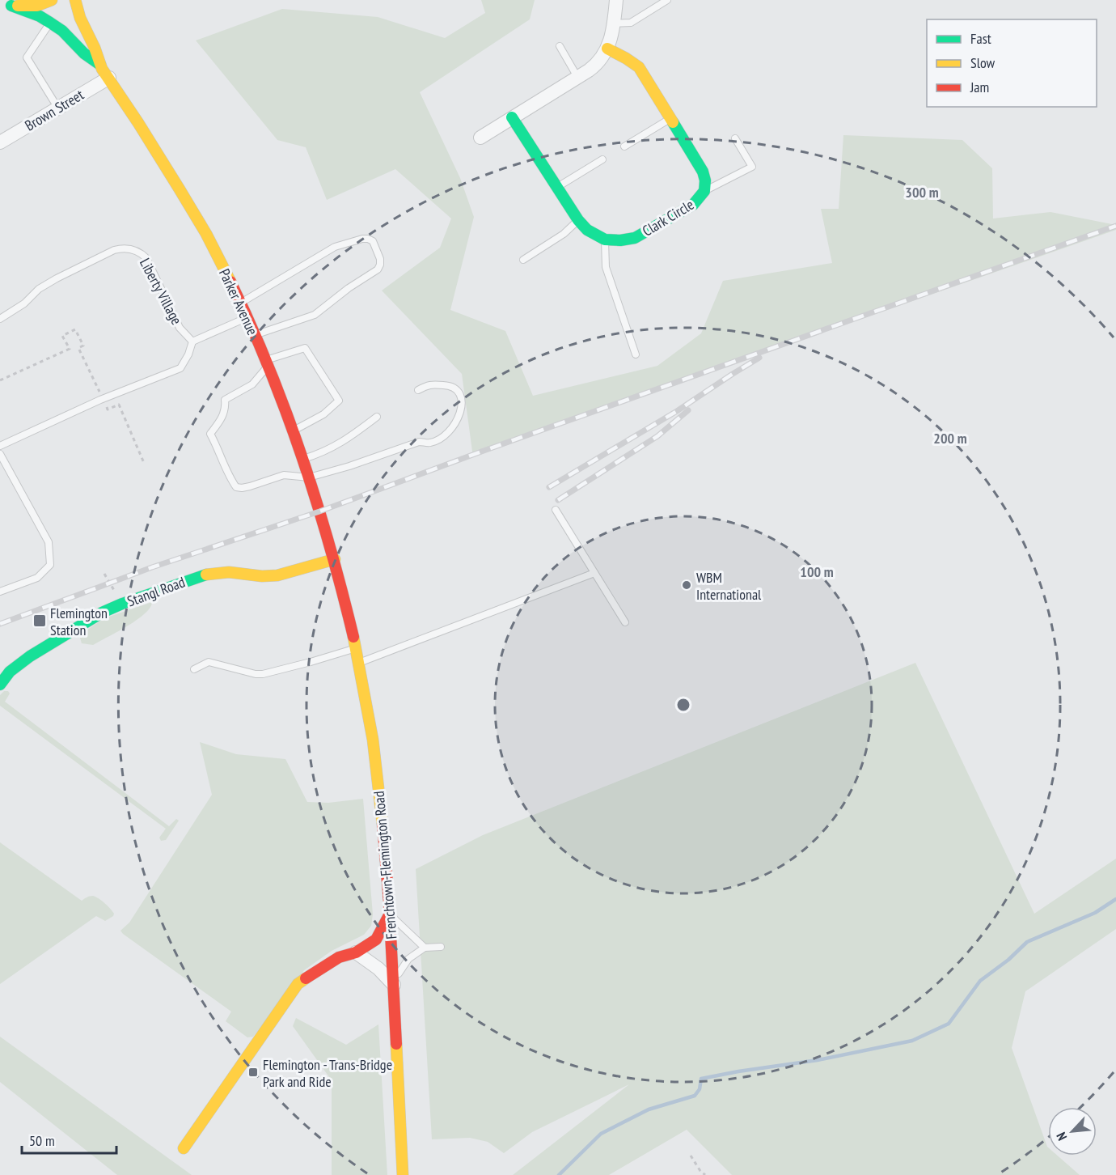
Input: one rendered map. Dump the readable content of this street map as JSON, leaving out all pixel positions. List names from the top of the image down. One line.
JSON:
{"streets":{"main road":["Clark Circle","Parker Avenue","Stangl Road","Frenchtown-Flemington Road"],"street":["Brown Street"],"lane":["Liberty Village"]},"crossings":[["Brown Street","Parker Avenue"],["Parker Avenue","Stangl Road"],["Parker Avenue","Frenchtown-Flemington Road"],["Stangl Road","Frenchtown-Flemington Road"]],"places":{"other":["WBM International"],"transit":["Flemington Station","Flemington - Trans-Bridge Park and Ride"]},"legend":["Fast","Slow","Jam"],"scale_bar":"50 m","north":"bottom left","rings":["300 m","200 m","100 m"]}
